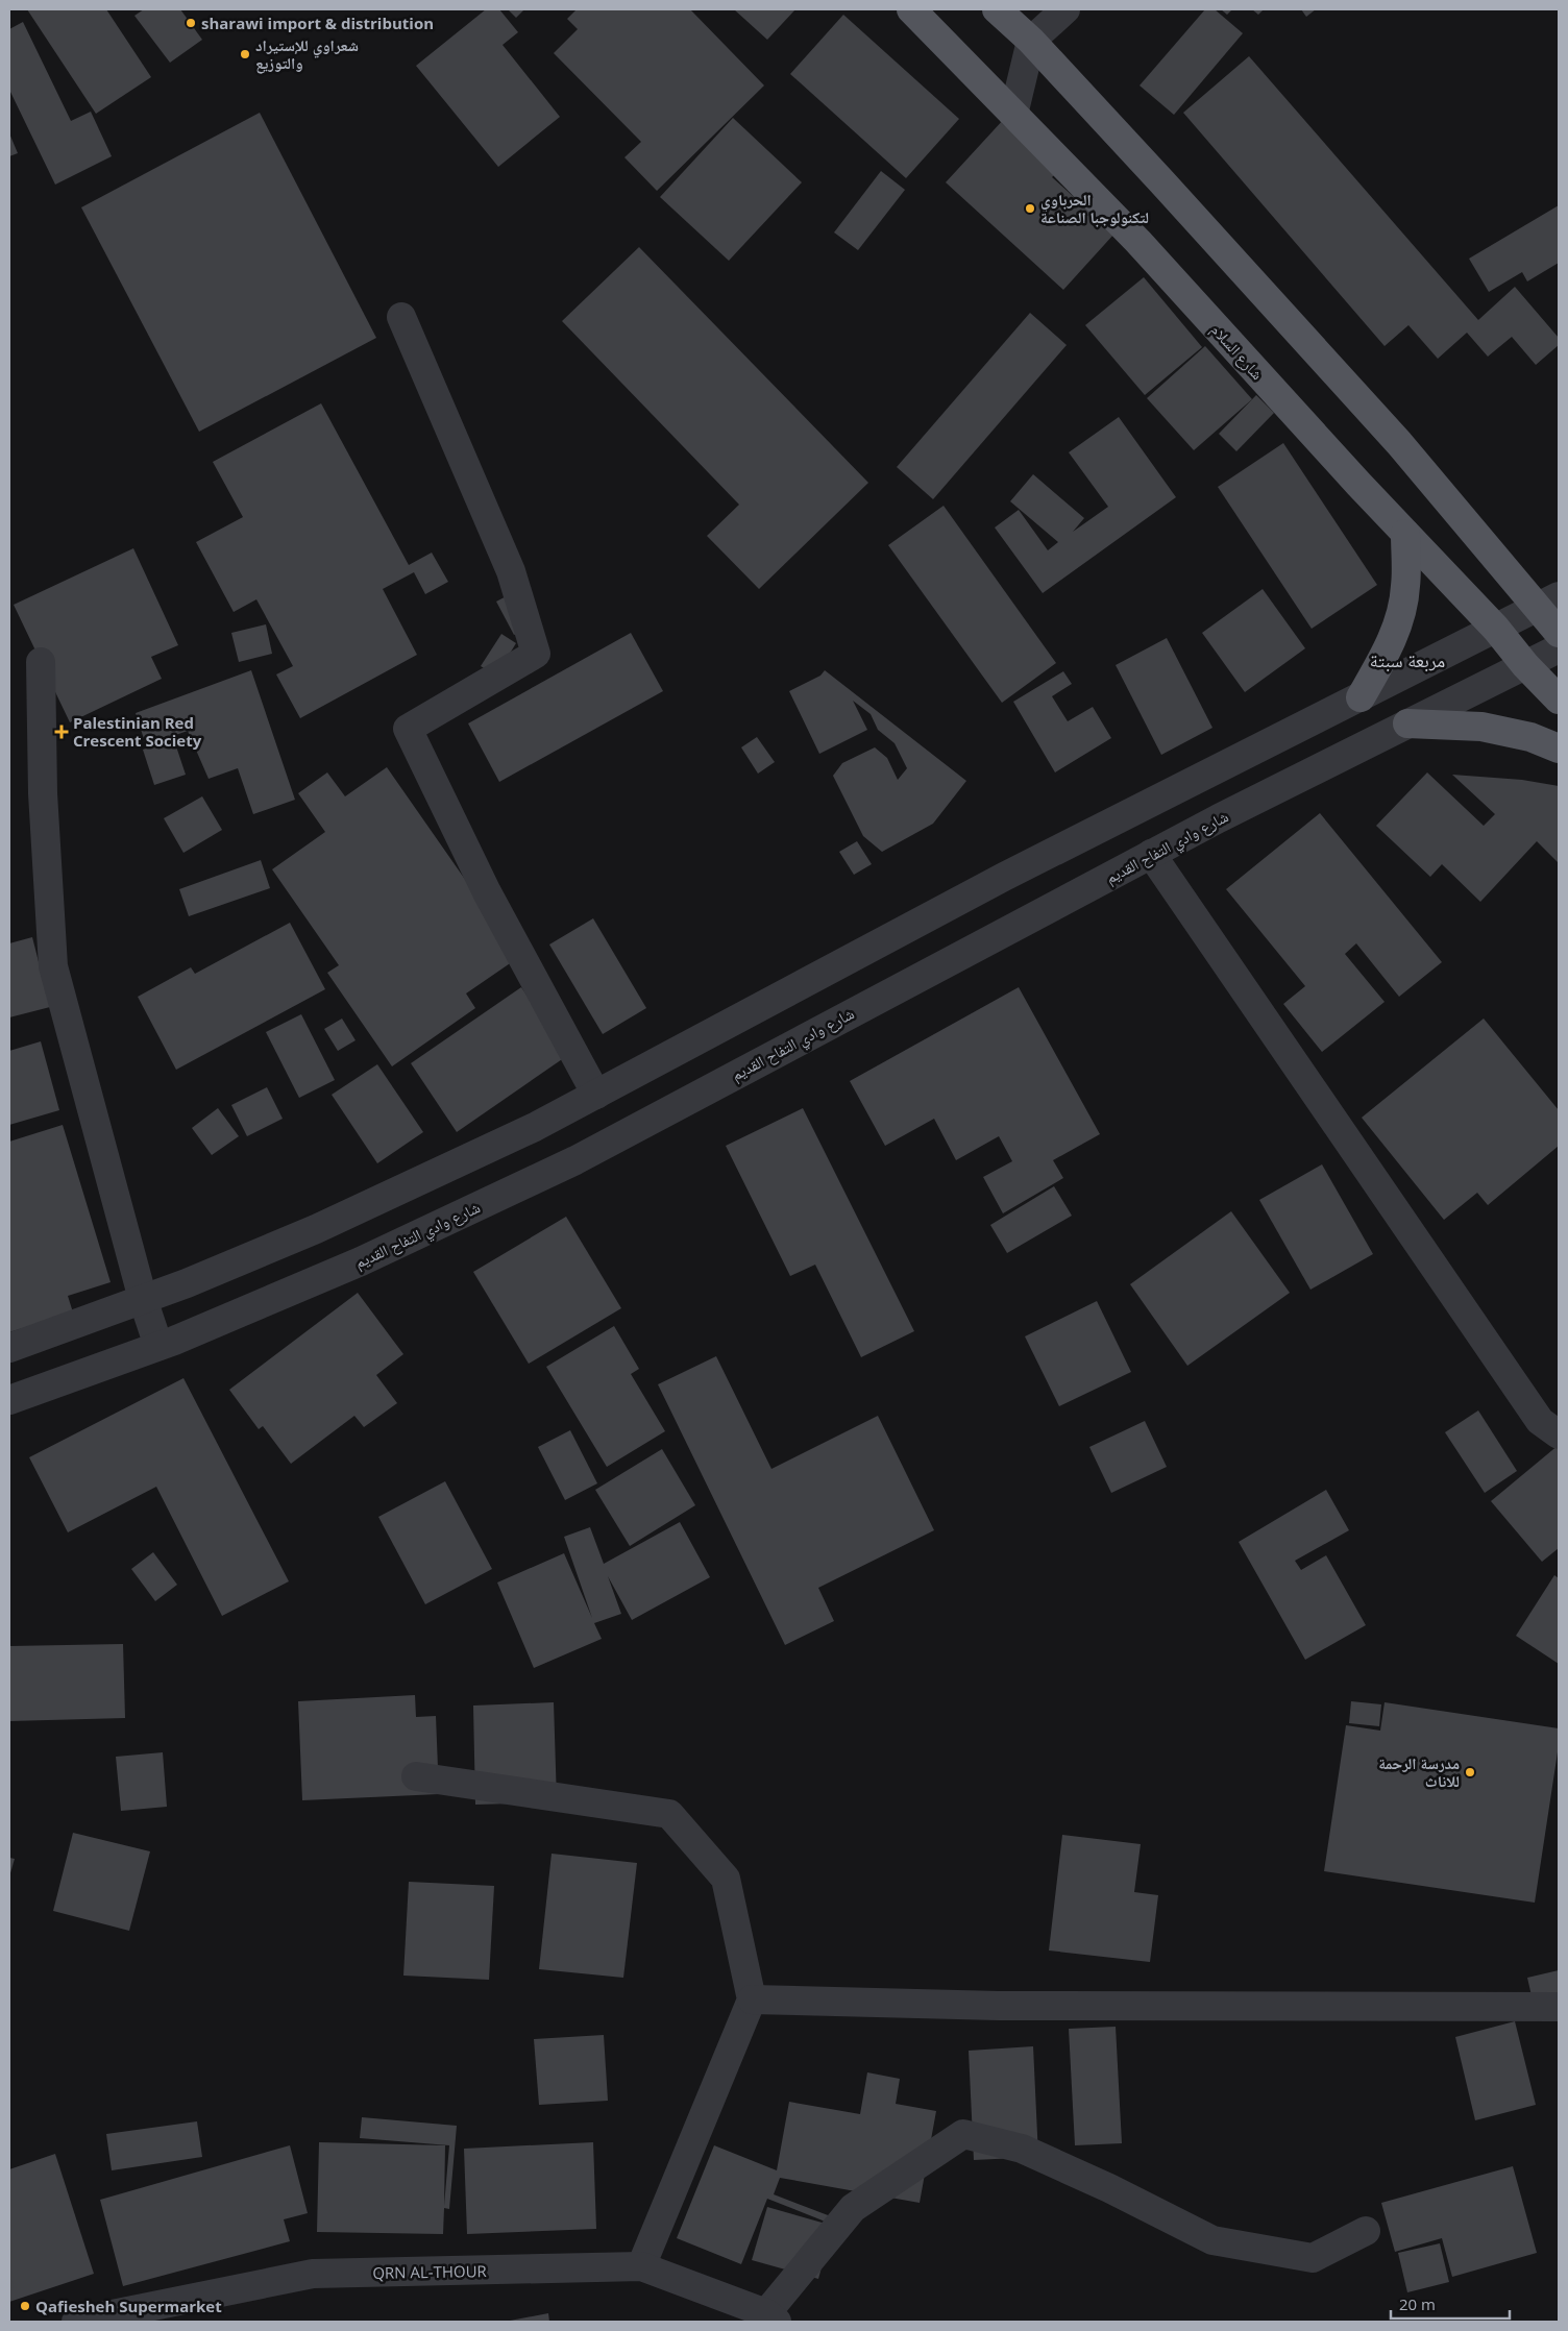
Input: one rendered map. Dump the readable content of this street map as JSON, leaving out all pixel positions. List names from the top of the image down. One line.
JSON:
{"streets":{"main road":["شارع السلام"],"street":["شارع وادي التفاح القديم","QRN AL-THOUR"]},"crossings":[["شارع السلام","شارع وادي التفاح القديم"]],"districts":["مربعة سبتة"],"places":{"other":["sharawi import & distribution","شعراوي للإستيراد والتوزيع","الحرباوي لتكنولوجبا الصناعة","مدرسة الرحمة للاناث","Qafiesheh Supermarket"],"health":["Palestinian Red Crescent Society"]},"scale_bar":"20 m"}
